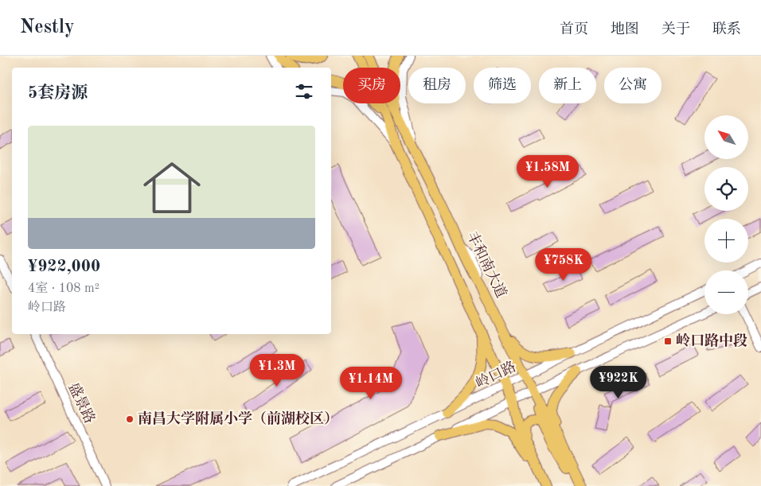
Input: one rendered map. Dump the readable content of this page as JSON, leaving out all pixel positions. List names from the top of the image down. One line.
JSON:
{"streets":{"main road":["丰和南大道"],"street":["岭口路","盛景路"]},"crossings":[["丰和南大道","岭口路"]],"places":{"transit":["岭口路中段"],"other":["南昌大学附属小学（前湖校区）"]},"north":"top left","page":{"header":"Nestly","nav":["首页","地图","关于","联系"],"chip":["买房","租房","筛选","新上","公寓"],"heading":"5套房源","map_buttons":["+","−"],"list":[{"name":"¥922,000","note":"4室 · 108 m² · 岭口路"}],"price":["¥1.58M","¥758K","¥1.3M","¥922K","¥1.14M"]}}
